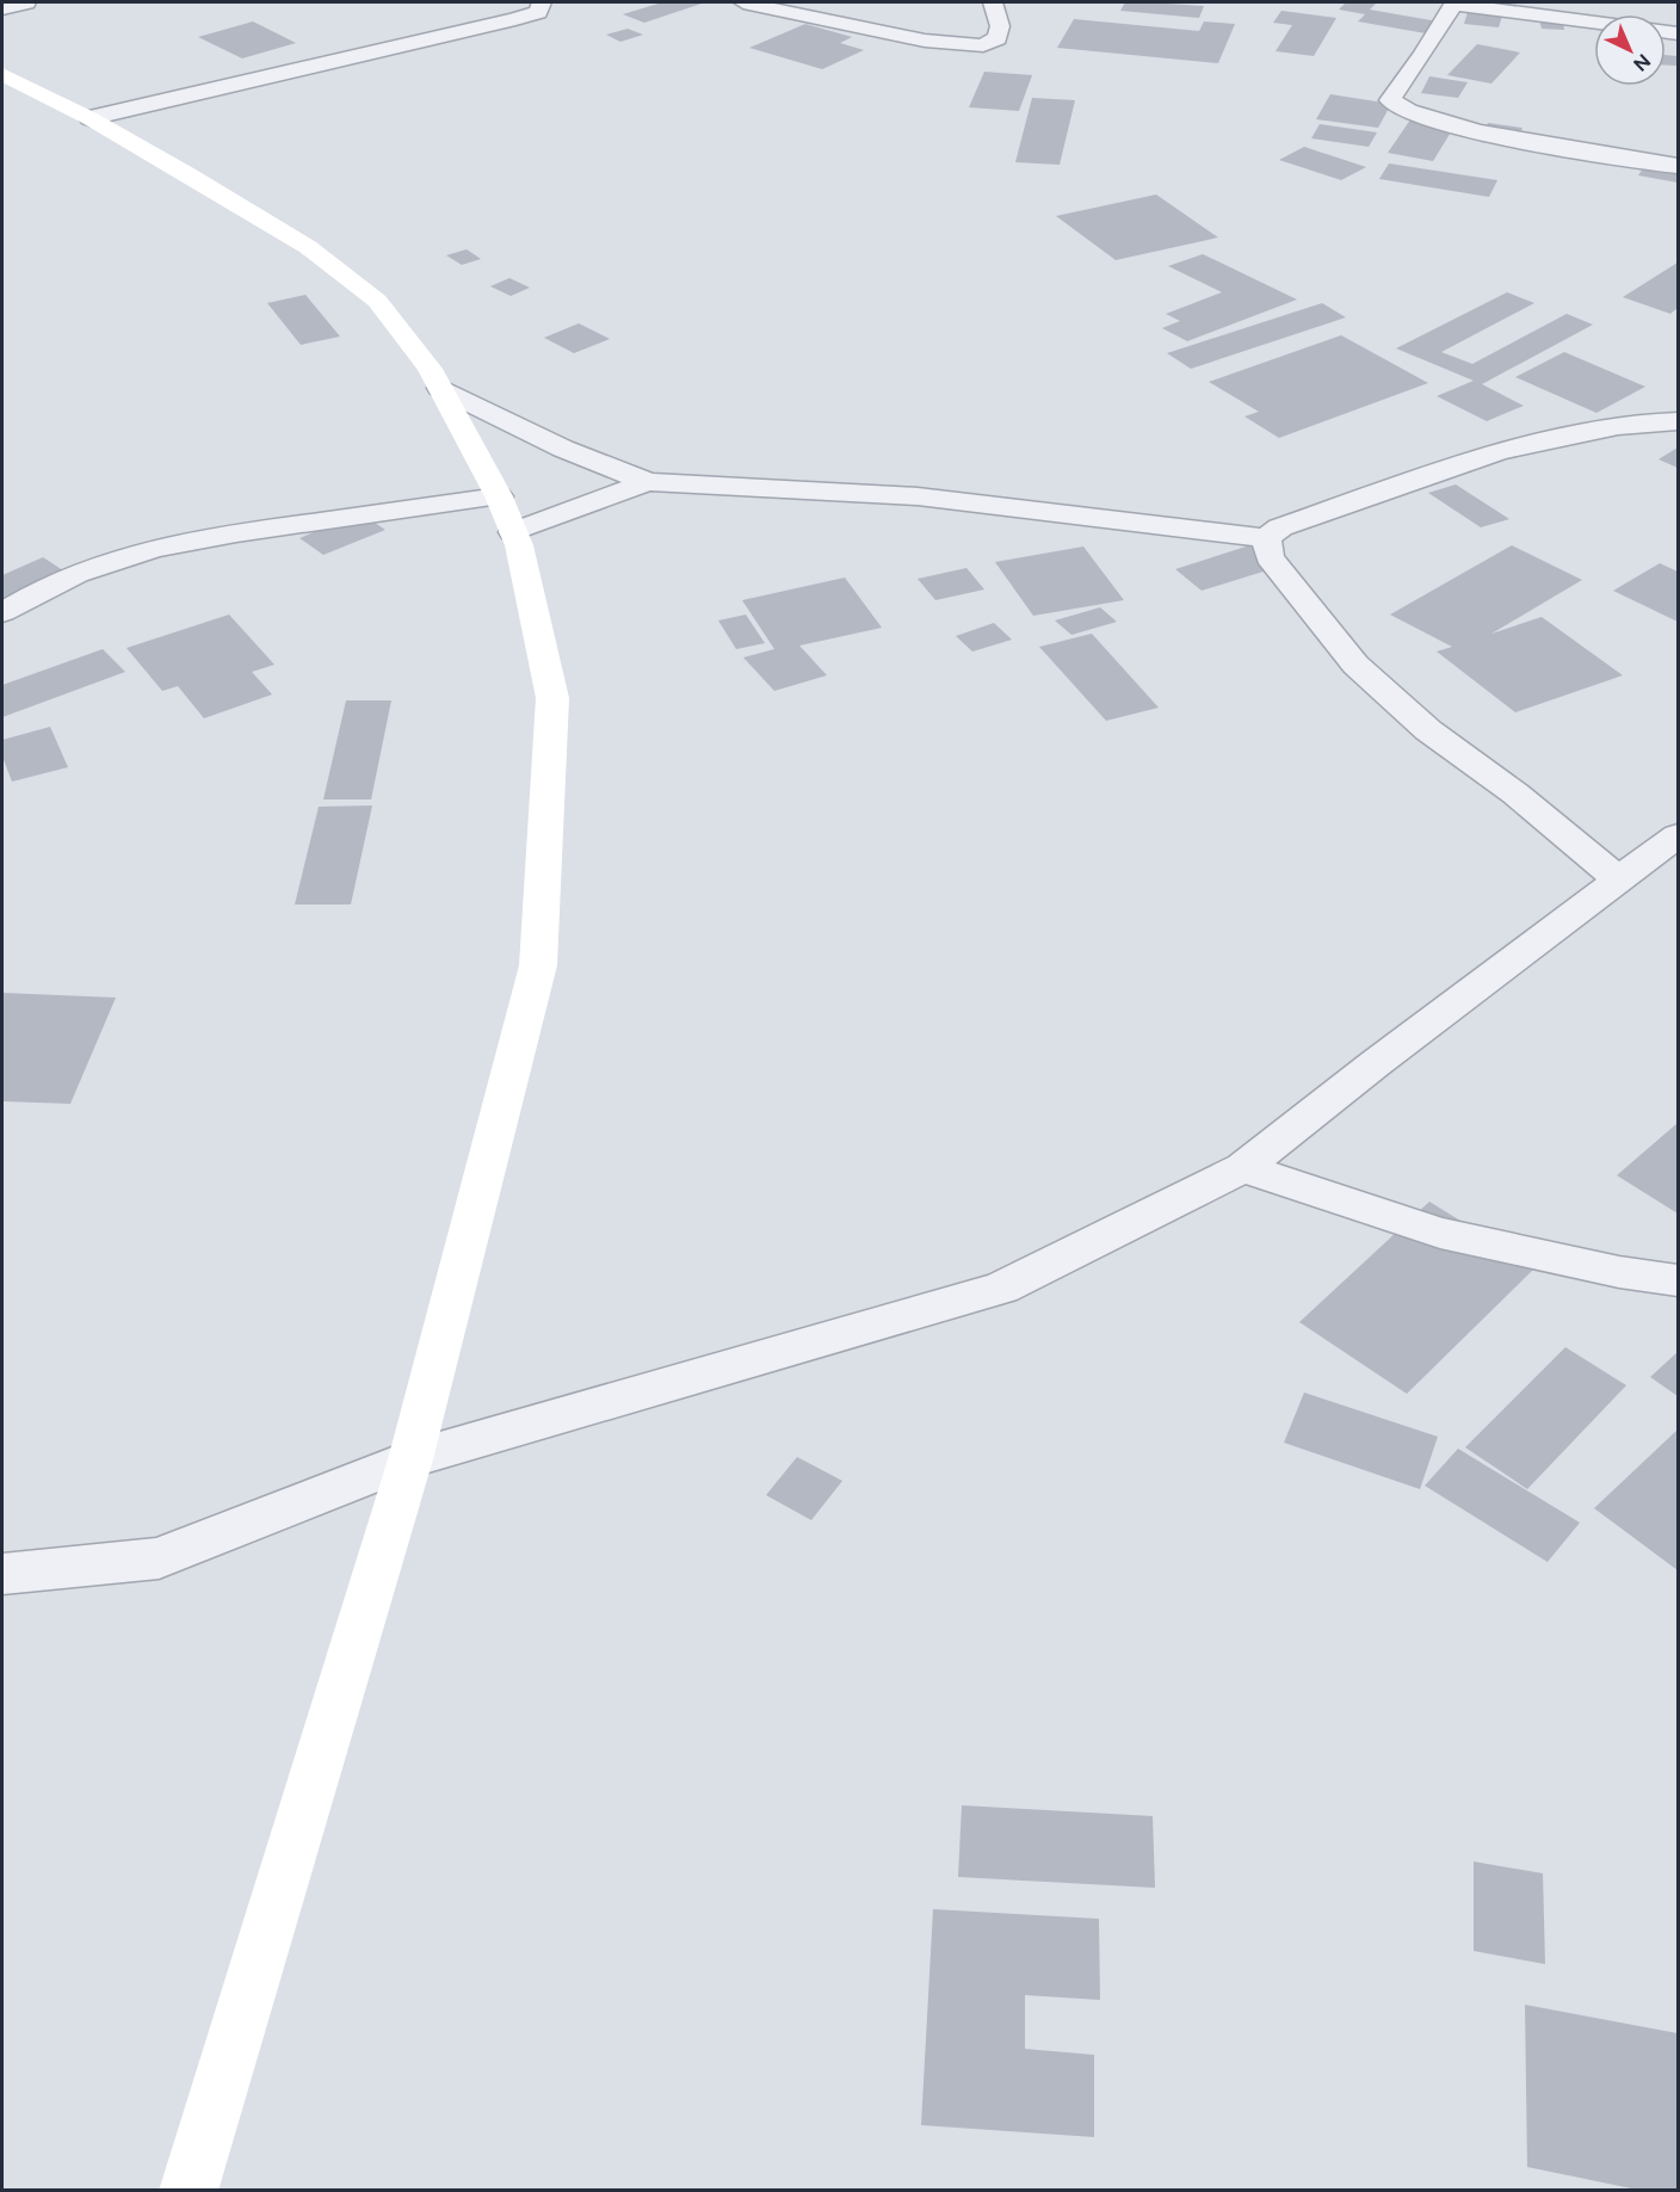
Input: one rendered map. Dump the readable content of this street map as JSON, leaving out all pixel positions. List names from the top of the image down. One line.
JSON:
{"north":"bottom right"}
